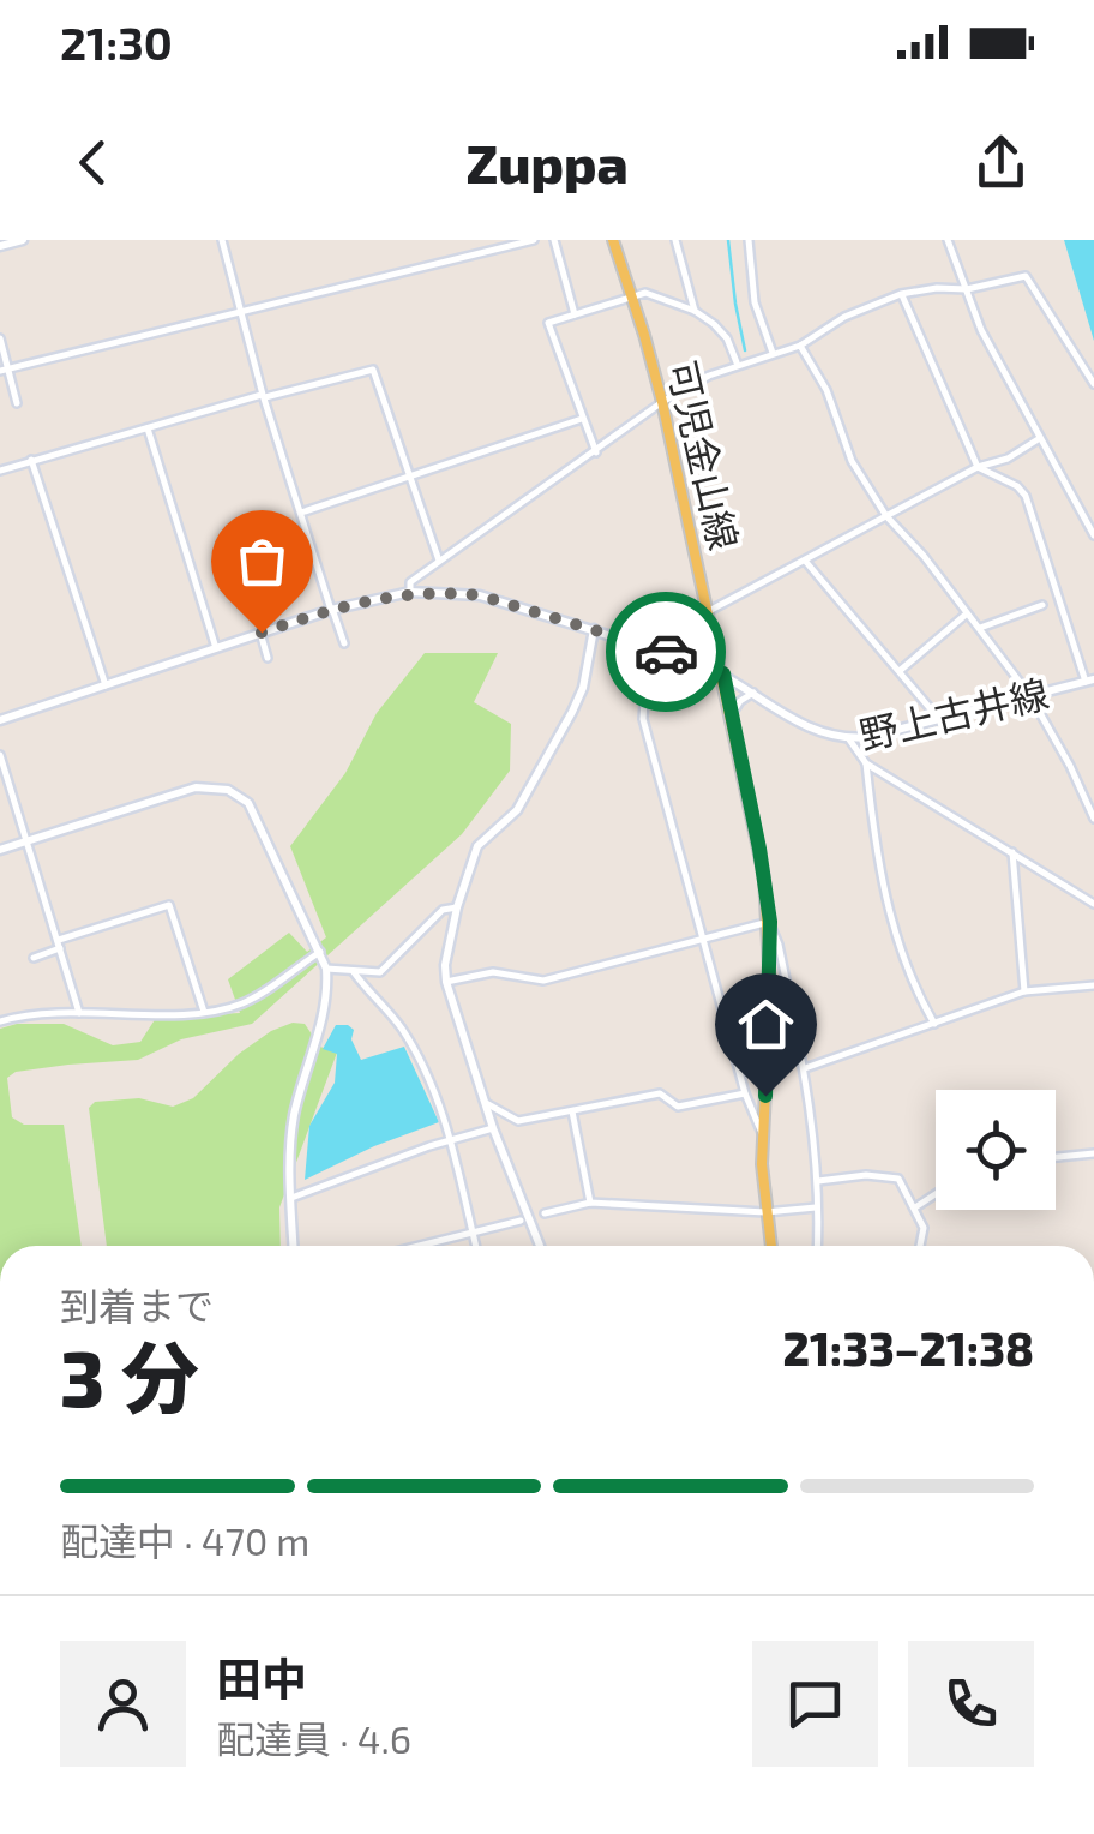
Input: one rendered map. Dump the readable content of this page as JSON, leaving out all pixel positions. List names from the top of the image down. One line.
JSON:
{"streets":{"main road":["可児金山線"],"street":["野上古井線"]},"crossings":[["可児金山線","野上古井線"]],"page":{"status":"21:30","header":"Zuppa","heading":["3 分","到着まで","21:33–21:38"],"panel":["田中","配達員 · 4.6"],"bar":"配達中 · 470 m"}}
